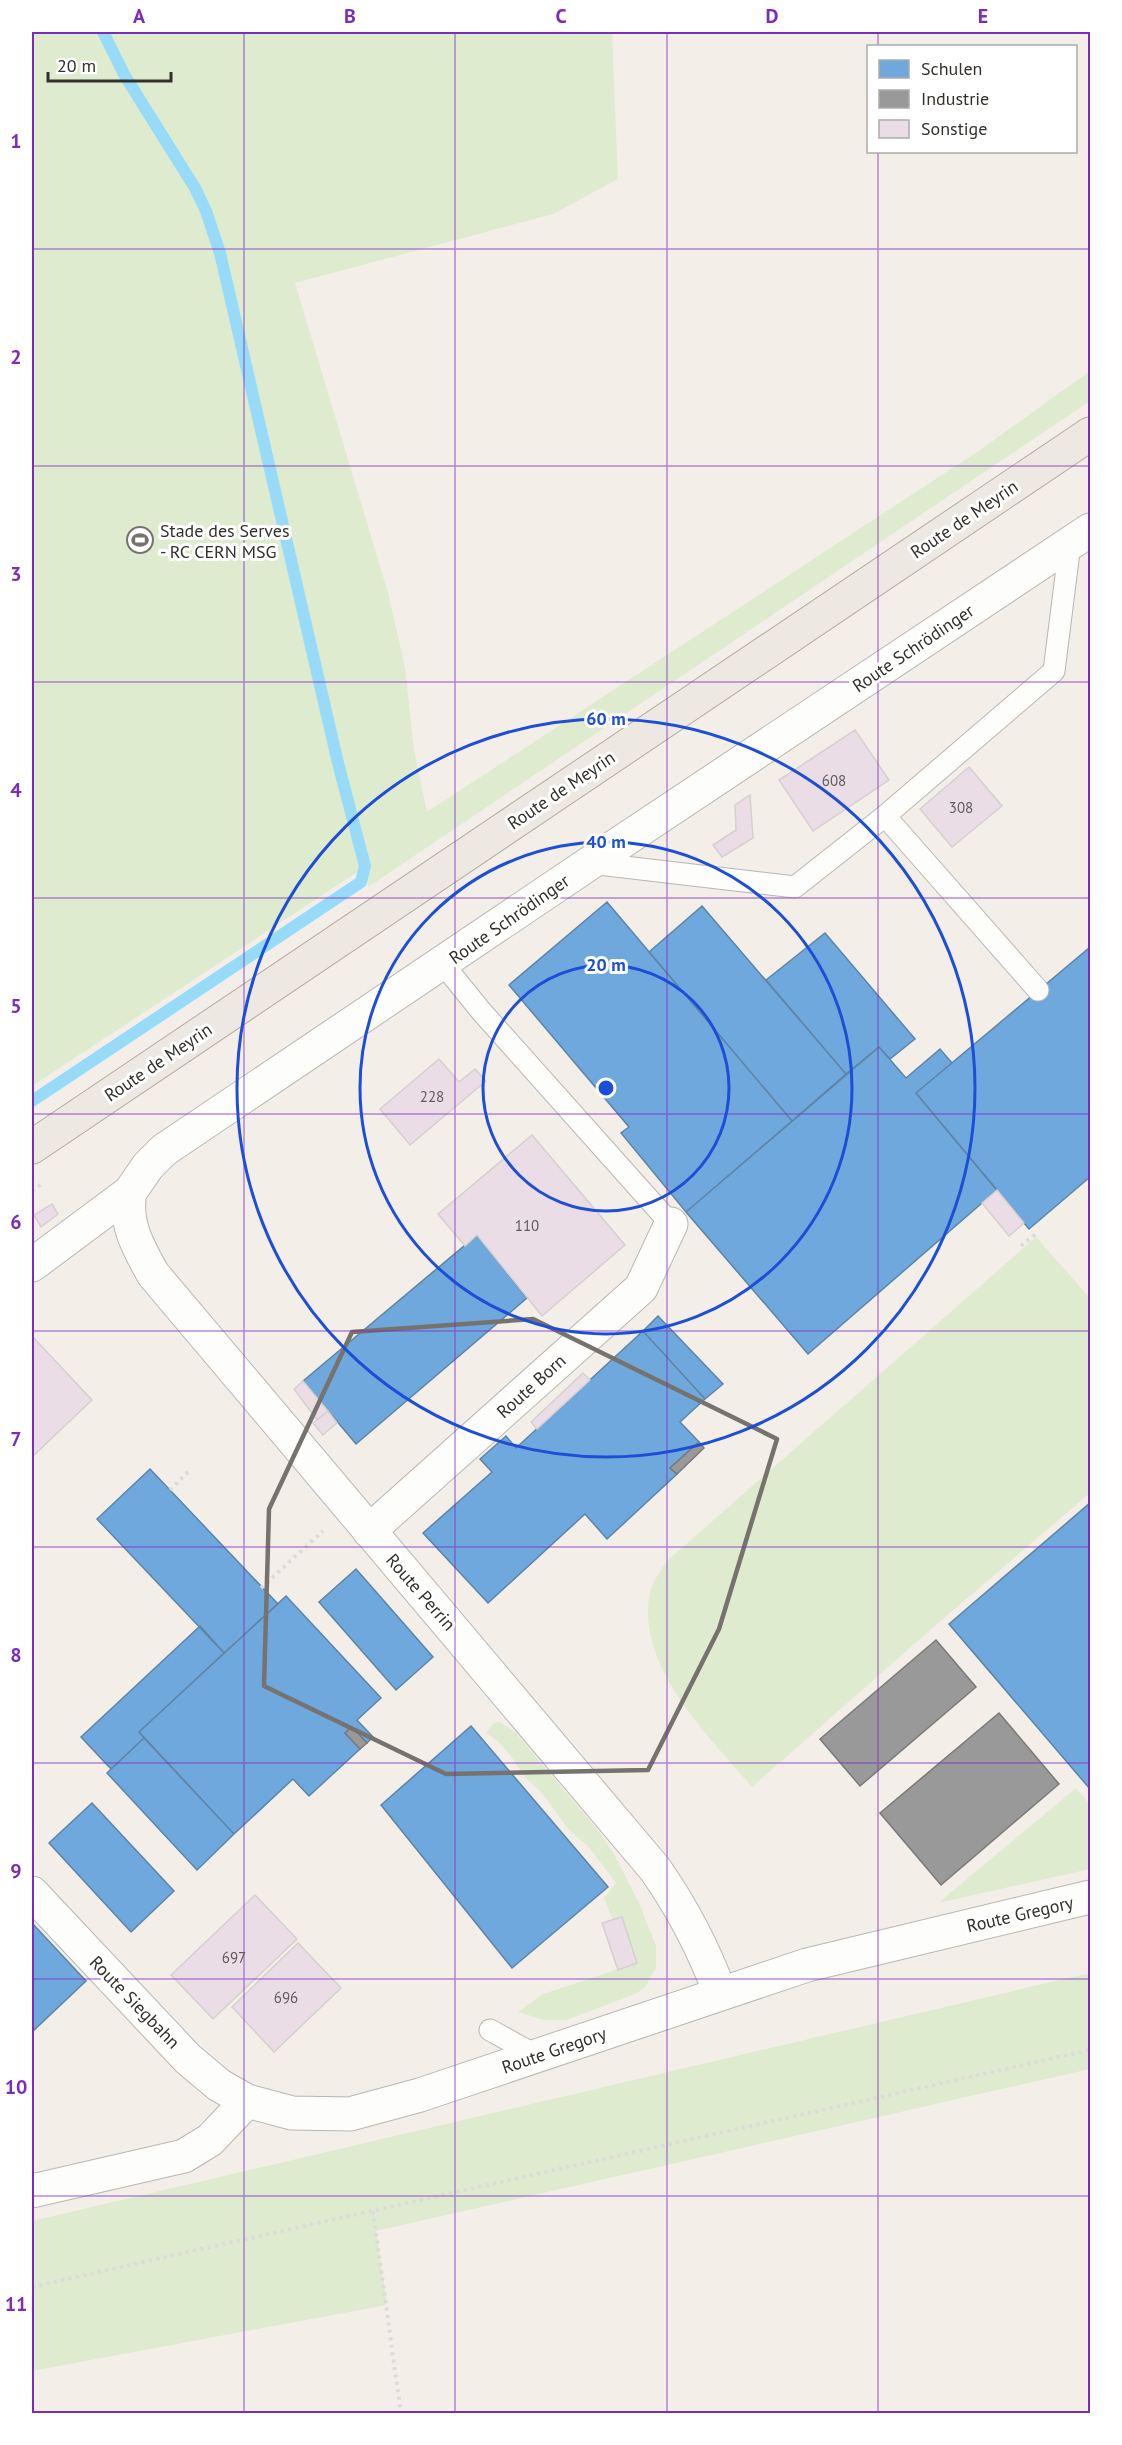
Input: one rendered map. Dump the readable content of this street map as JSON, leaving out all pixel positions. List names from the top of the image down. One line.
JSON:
{"streets":{"main road":["Route de Meyrin"],"street":["Route Schrödinger","Route Born","Route Perrin","Route Gregory","Route Siegbahn"]},"crossings":[["Route Schrödinger","Route Perrin"],["Route Born","Route Perrin"],["Route Perrin","Route Gregory"],["Route Gregory","Route Siegbahn"]],"places":{"sports":["Stade des Serves - RC CERN MSG"]},"house_numbers":["608","308","228","110","697","696"],"legend":["Schulen","Industrie","Sonstige"],"scale_bar":"20 m","grid":{"columns":["A","B","C","D","E"],"rows":["1","2","3","4","5","6","7","8","9","10","11"]},"rings":["60 m","40 m","20 m"]}
